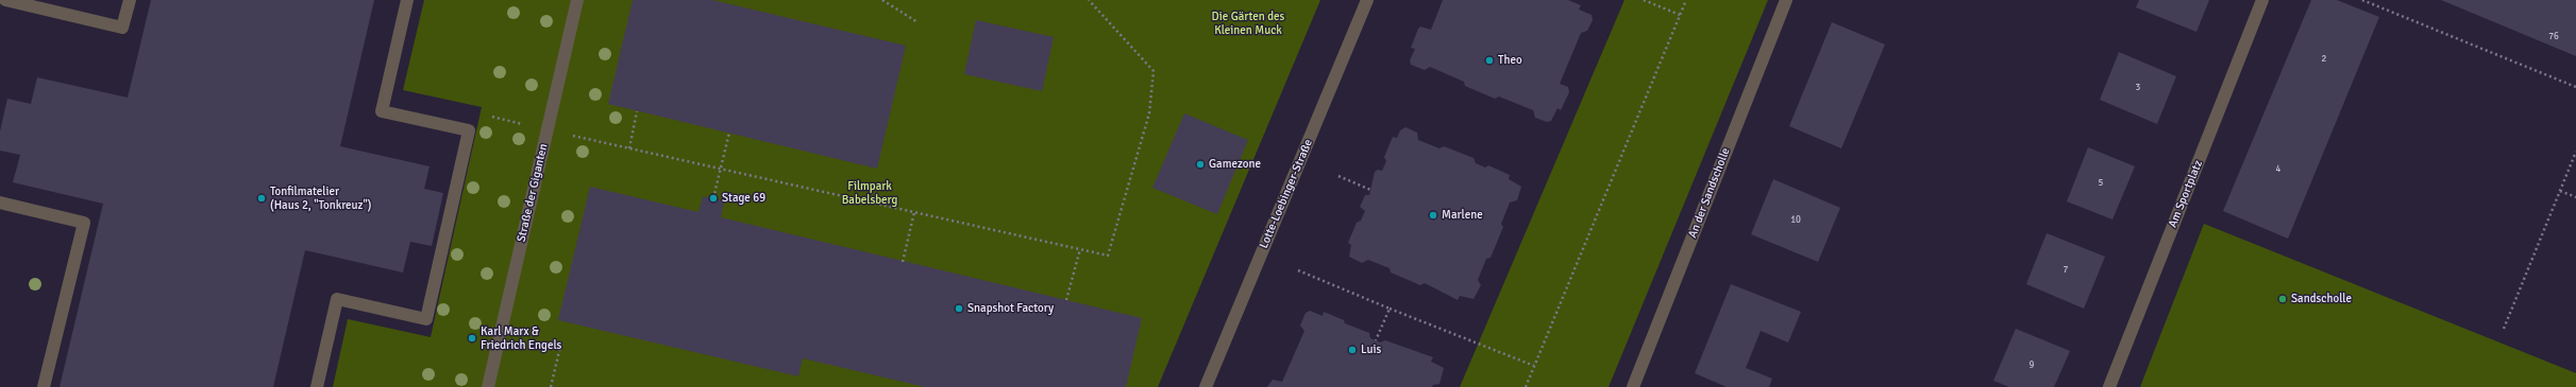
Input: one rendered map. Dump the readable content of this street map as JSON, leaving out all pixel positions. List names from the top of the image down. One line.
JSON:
{"streets":{"street":["Straße der Giganten","An der Sandscholle","Lotte-Loebinger-Straße","Am Sportplatz"]},"parks":["Die Gärten des Kleinen Muck","Filmpark Babelsberg"],"places":["Theo","Gamezone","Tonfilmatelier (Haus 2, \"Tonkreuz\")","Stage 69","Marlene","Sandscholle","Snapshot Factory","Karl Marx & Friedrich Engels","Luis"],"house_numbers":["76","2","3","4","5","10","7","9"]}
